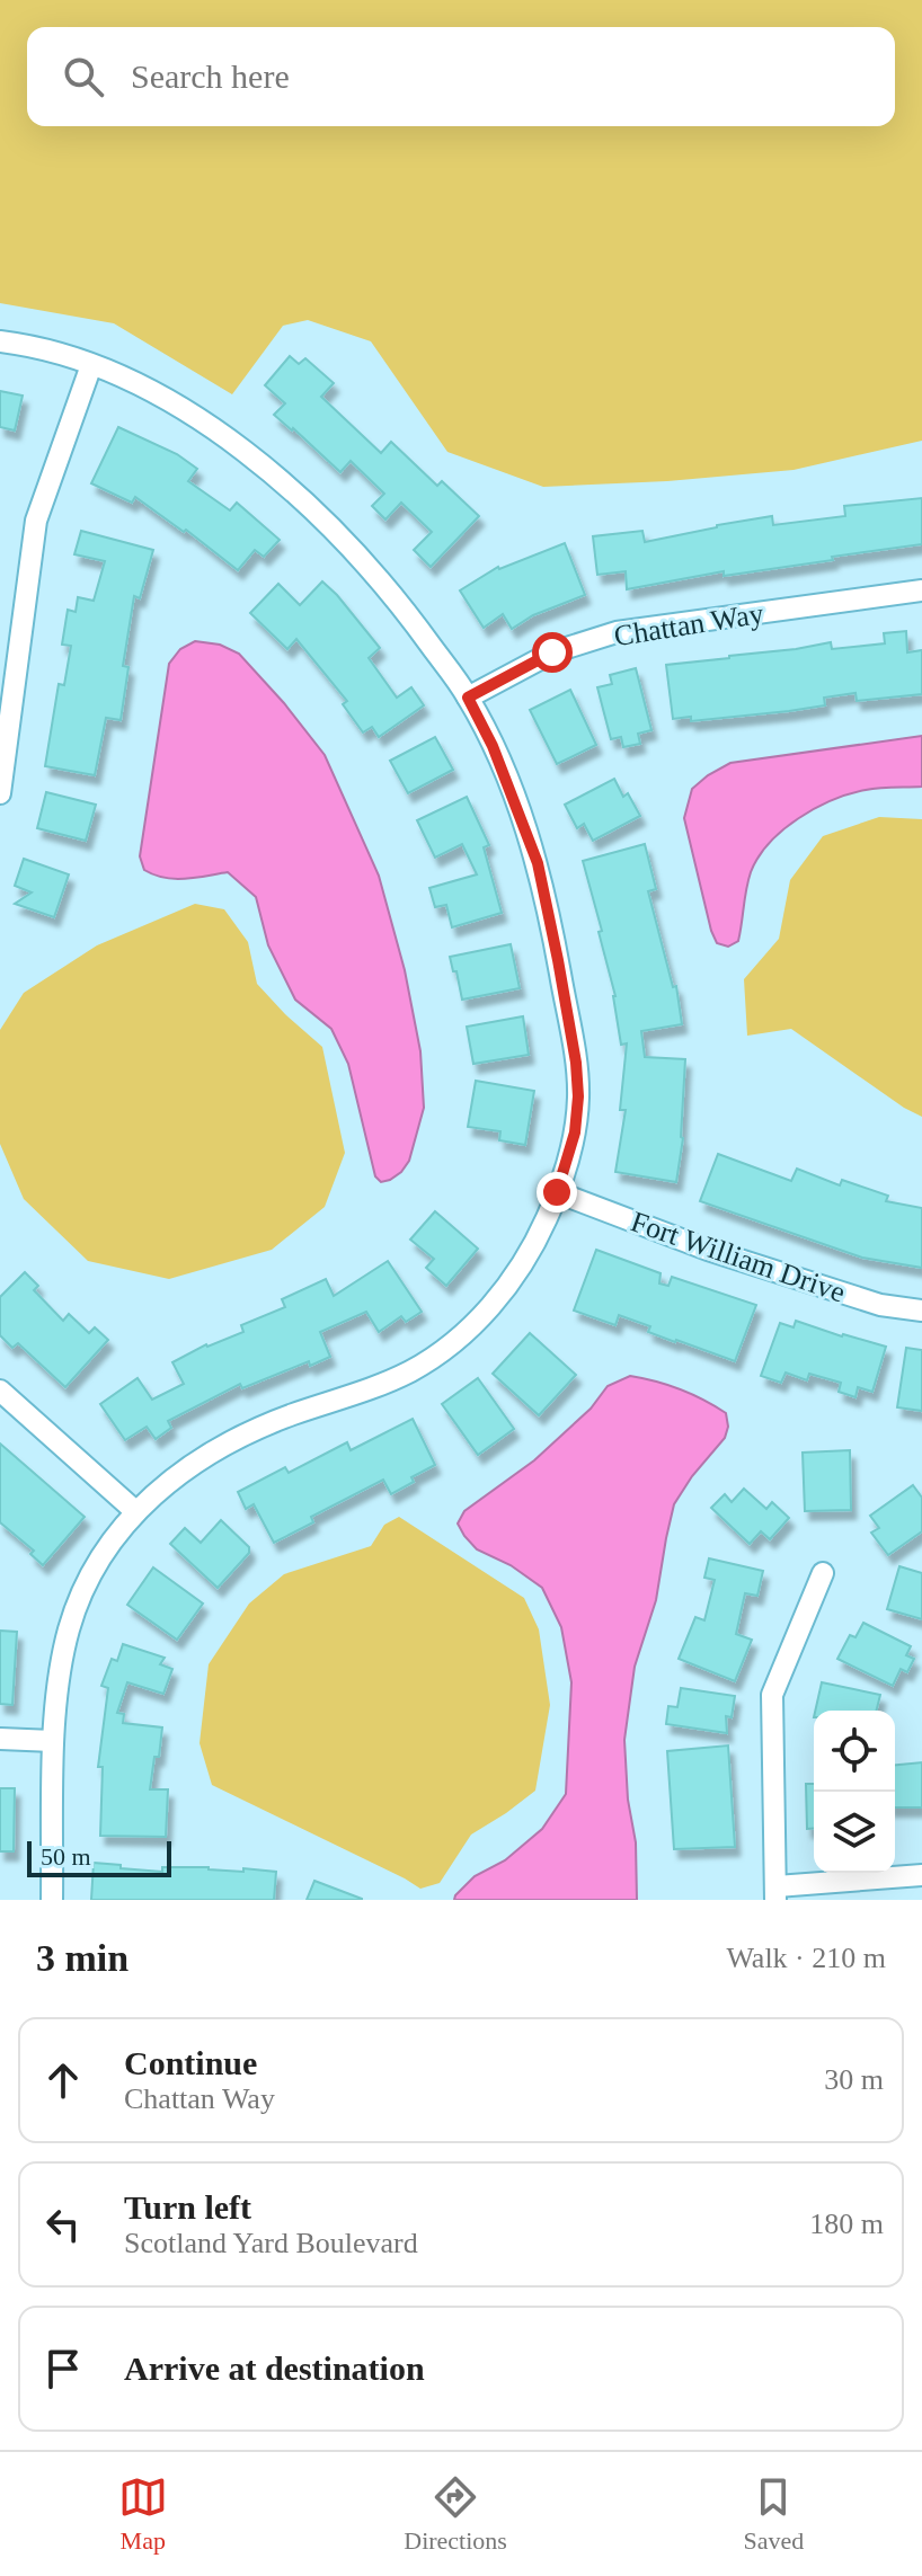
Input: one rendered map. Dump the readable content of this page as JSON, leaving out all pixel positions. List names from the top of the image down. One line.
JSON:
{"streets":{"street":["Chattan Way","Fort William Drive"]},"scale_bar":"50 m","page":{"search":"Search here","scale":"50 m","heading":["3 min","Walk · 210 m"],"list":[["Continue","Chattan Way","30 m"],["Turn left","Scotland Yard Boulevard","180 m"],"Arrive at destination"],"nav":["Map","Directions","Saved"]}}
